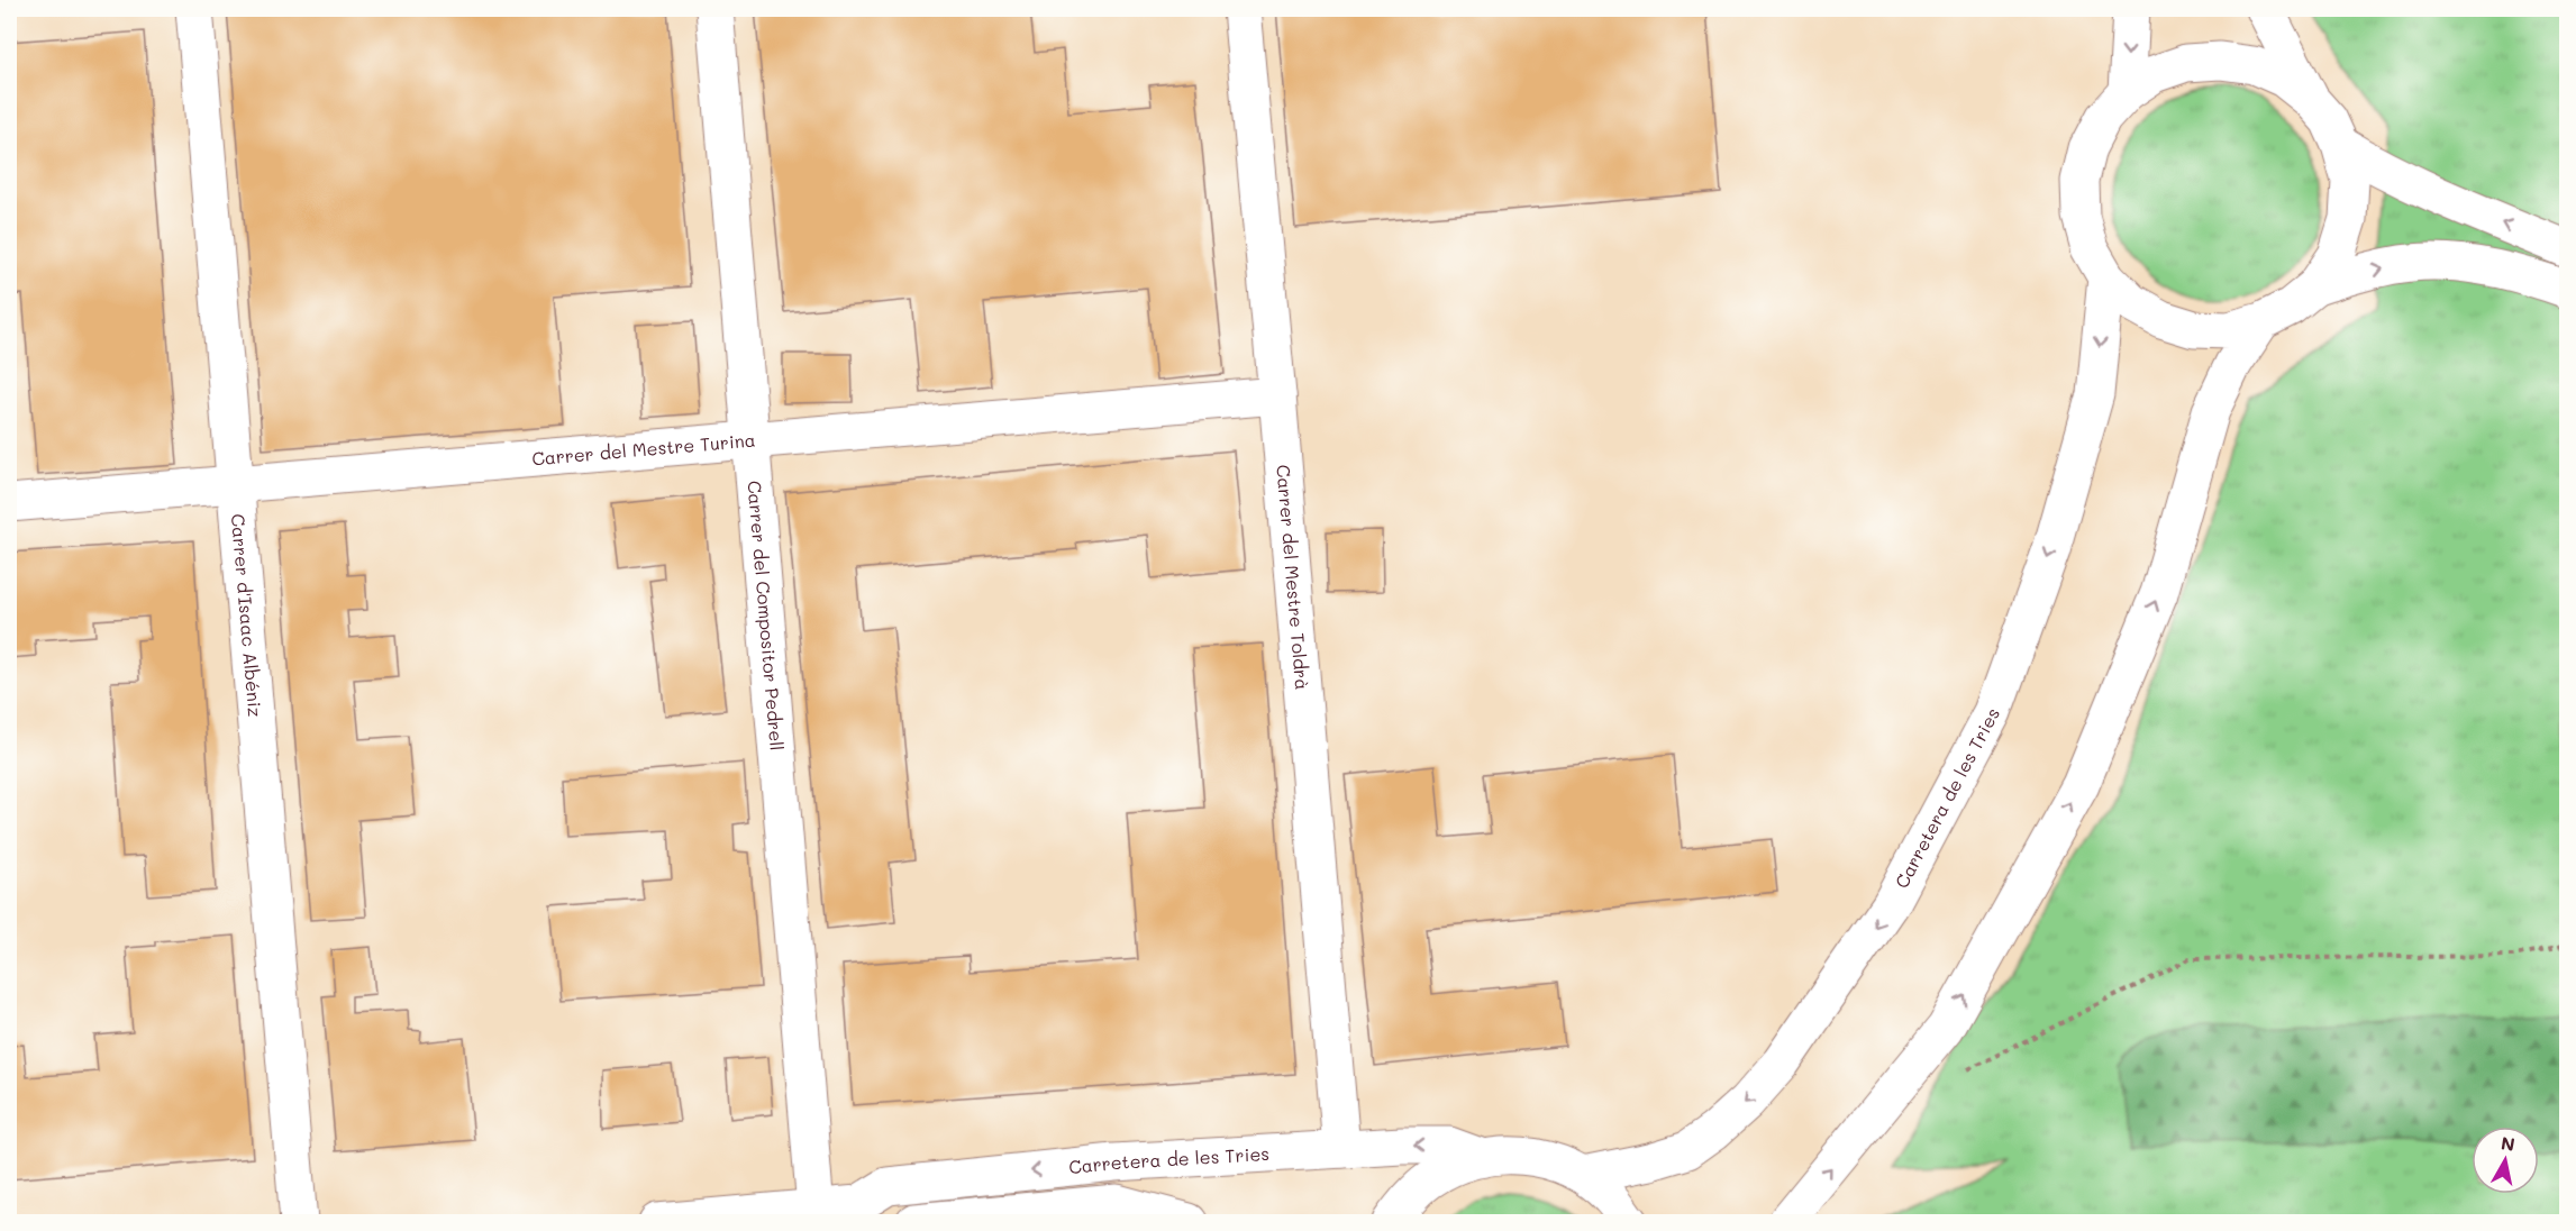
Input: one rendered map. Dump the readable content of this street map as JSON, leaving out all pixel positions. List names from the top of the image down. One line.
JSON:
{"streets":{"street":["Carrer del Mestre Turina","Carrer del Mestre Toldrà","Carrer d'Isaac Albéniz","Carrer del Compositor Pedrell","Carretera de les Tries"]},"crossings":[["Carrer del Mestre Turina","Carrer del Mestre Toldrà"],["Carrer del Mestre Turina","Carrer d'Isaac Albéniz"],["Carrer del Mestre Turina","Carrer del Compositor Pedrell"],["Carrer del Mestre Toldrà","Carretera de les Tries"],["Carrer del Compositor Pedrell","Carretera de les Tries"]],"north":"top"}
